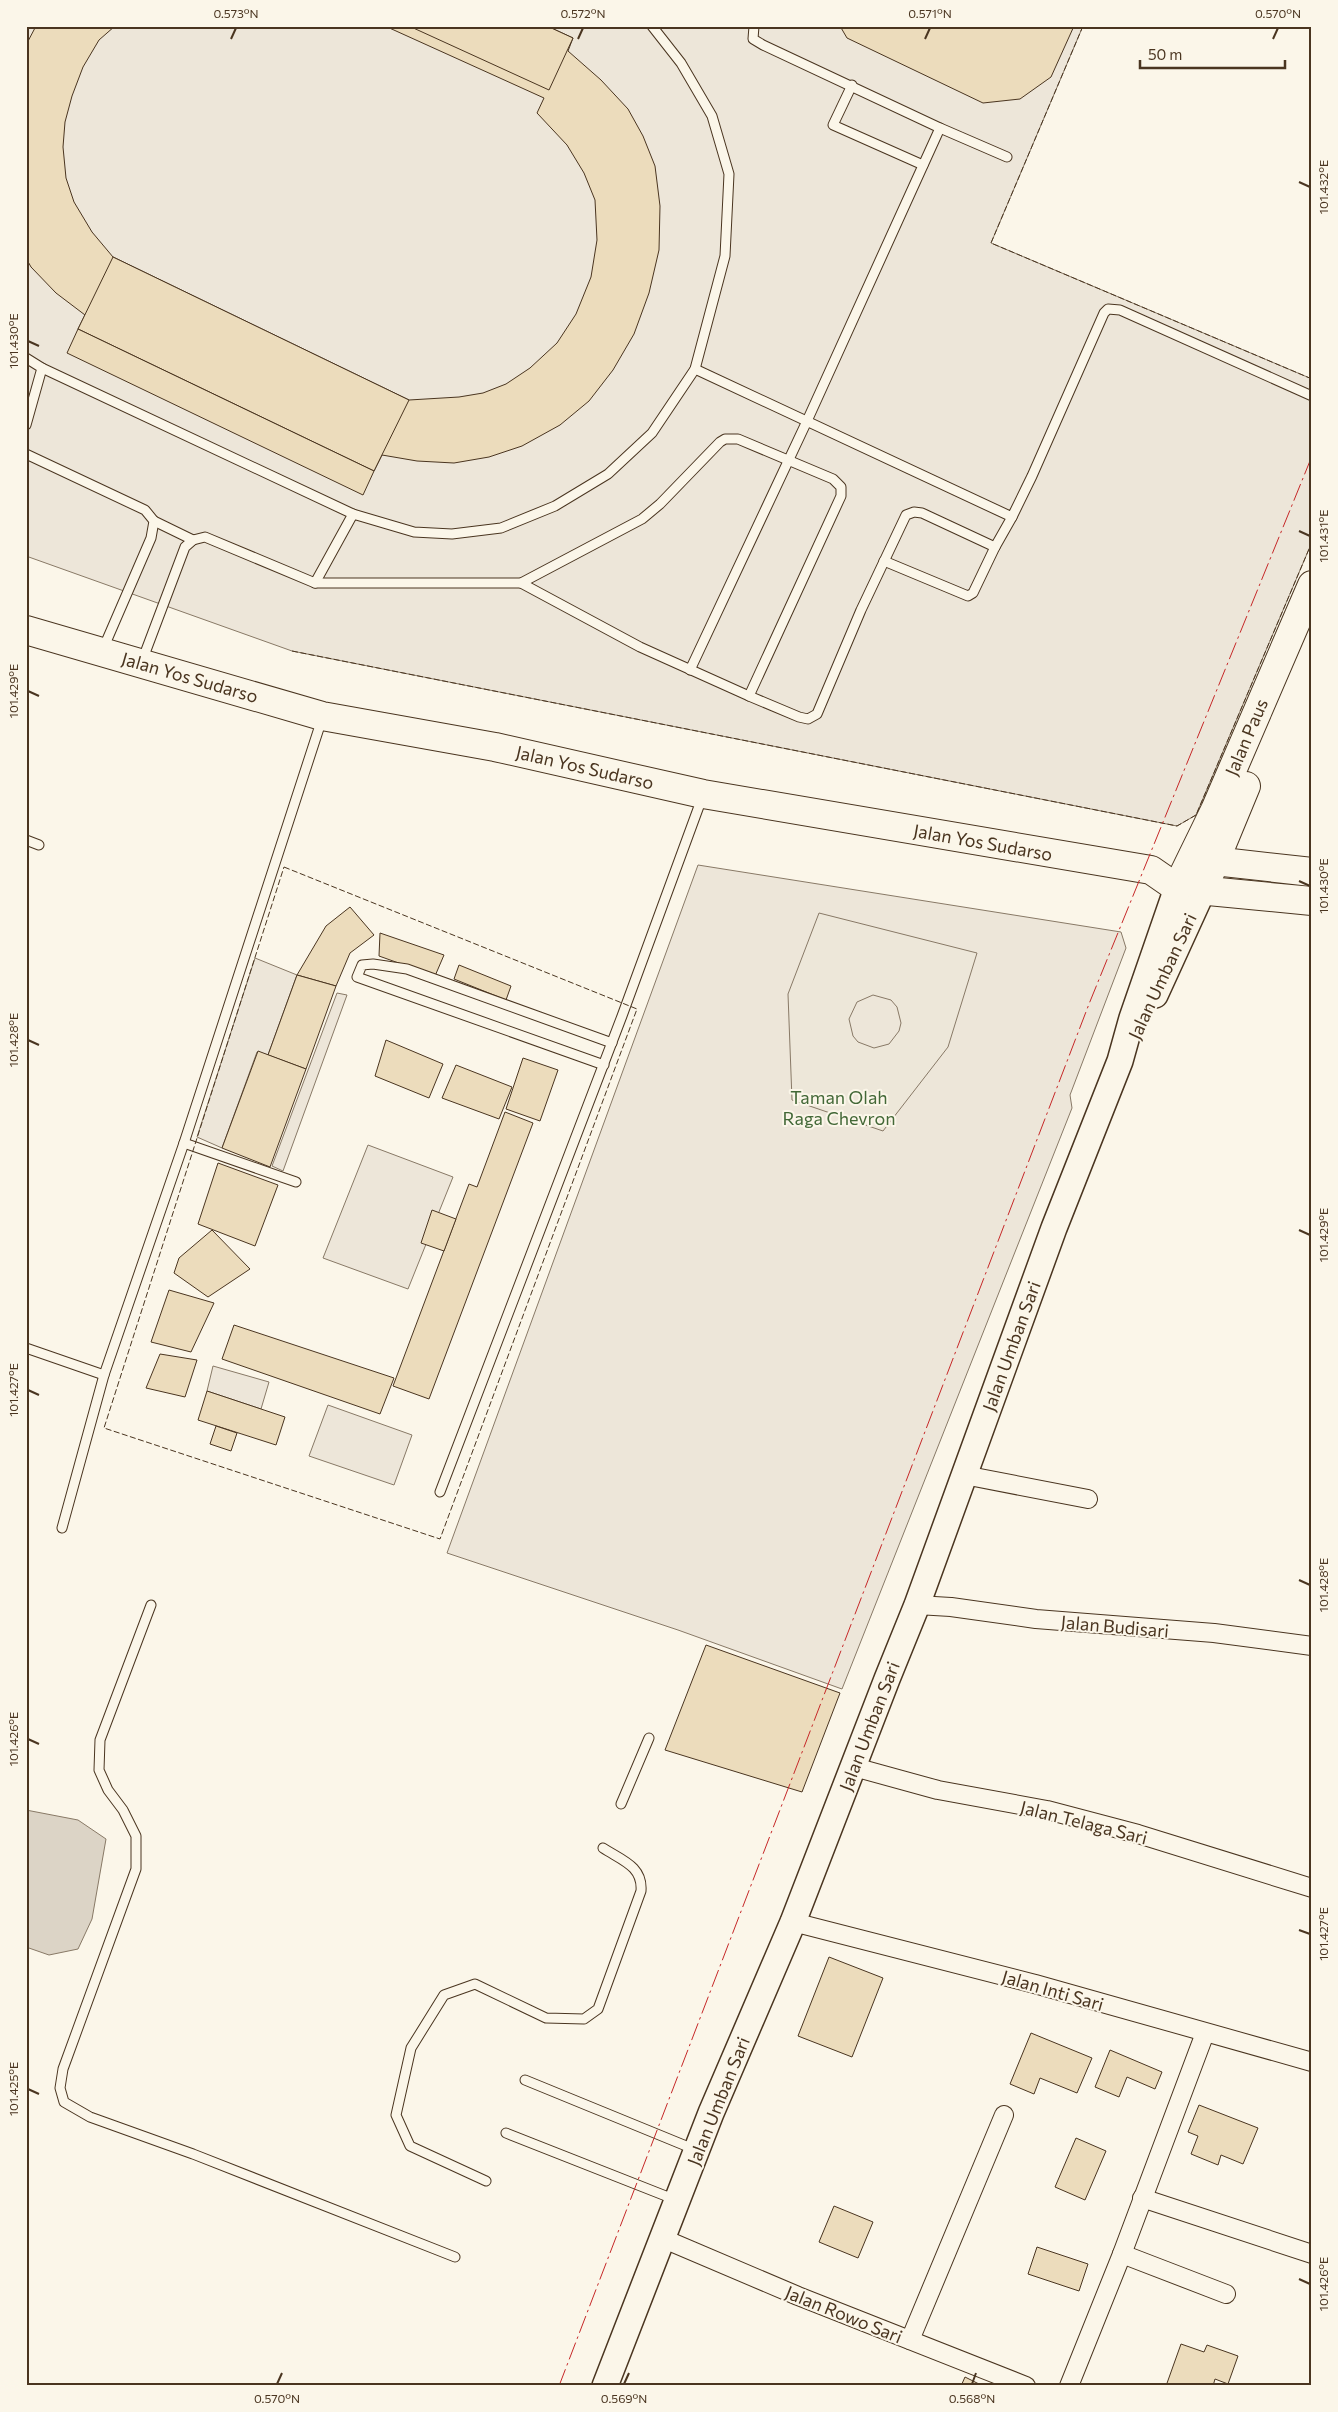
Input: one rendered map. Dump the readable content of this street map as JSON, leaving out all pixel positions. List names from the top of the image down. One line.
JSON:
{"streets":{"main road":["Jalan Yos Sudarso","Jalan Paus","Jalan Umban Sari"],"street":["Jalan Budisari","Jalan Telaga Sari","Jalan Inti Sari","Jalan Rowo Sari"]},"crossings":[["Jalan Yos Sudarso","Jalan Paus"],["Jalan Yos Sudarso","Jalan Umban Sari"],["Jalan Paus","Jalan Umban Sari"],["Jalan Umban Sari","Jalan Budisari"],["Jalan Umban Sari","Jalan Telaga Sari"],["Jalan Umban Sari","Jalan Inti Sari"],["Jalan Umban Sari","Jalan Rowo Sari"]],"parks":["Taman Olah Raga Chevron"],"scale_bar":"50 m","coordinates":["0.573°N","0.572°N","0.571°N","0.570°N","101.432°E","101.430°E","101.431°E","101.429°E","101.428°E","101.427°E","101.426°E","101.425°E","0.569°N","0.568°N"]}
